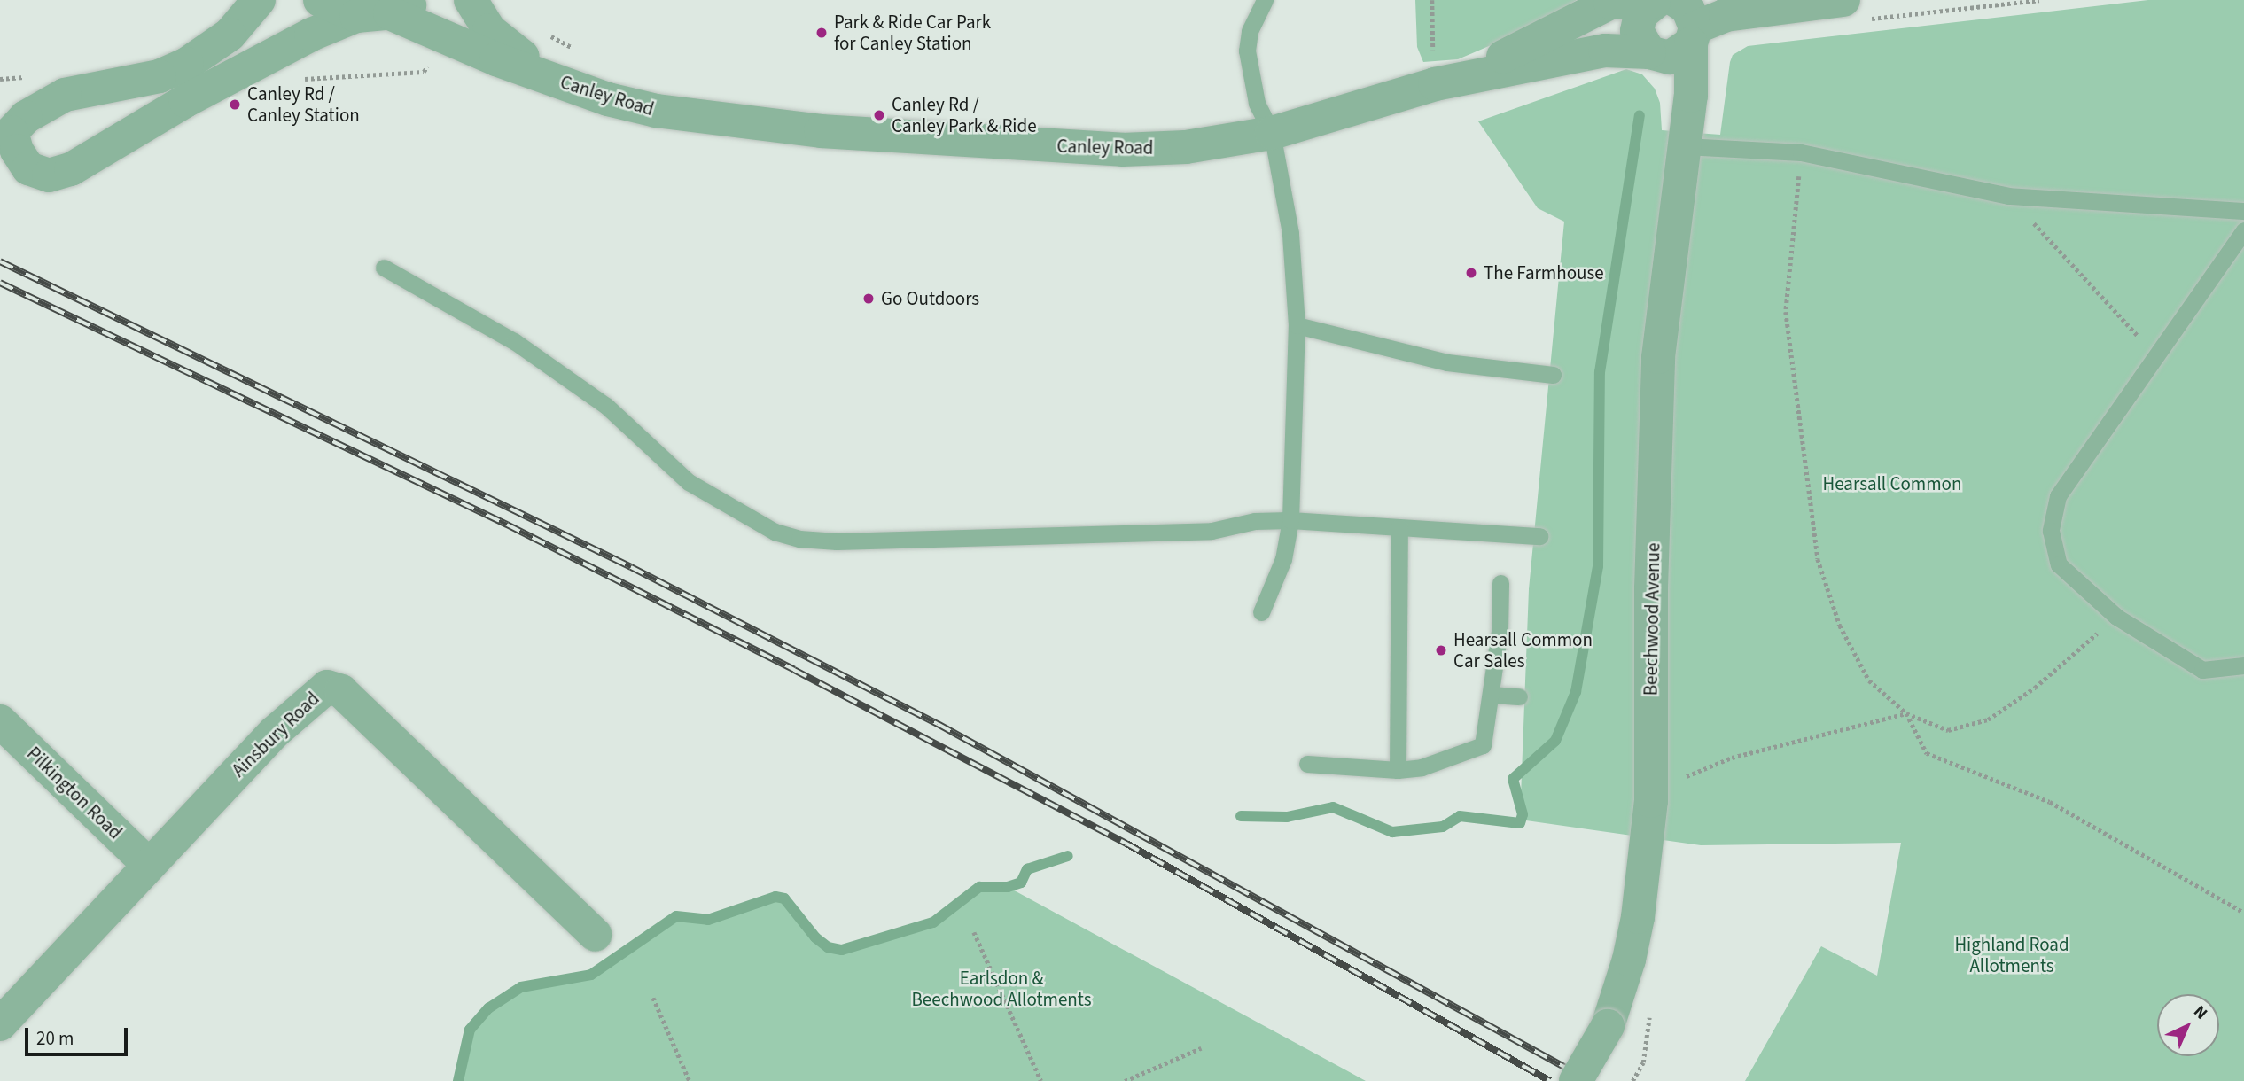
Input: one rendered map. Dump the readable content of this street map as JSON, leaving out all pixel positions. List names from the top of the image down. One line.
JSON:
{"streets":{"street":["Canley Road","Beechwood Avenue","Ainsbury Road","Pilkington Road"]},"crossings":[["Canley Road","Beechwood Avenue"],["Ainsbury Road","Pilkington Road"]],"parks":["Hearsall Common","Highland Road Allotments","Earlsdon & Beechwood Allotments"],"places":["Park & Ride Car Park for Canley Station","Canley Rd / Canley Station","Canley Rd / Canley Park & Ride","The Farmhouse","Go Outdoors","Hearsall Common Car Sales"],"scale_bar":"20 m","north":"top right"}
